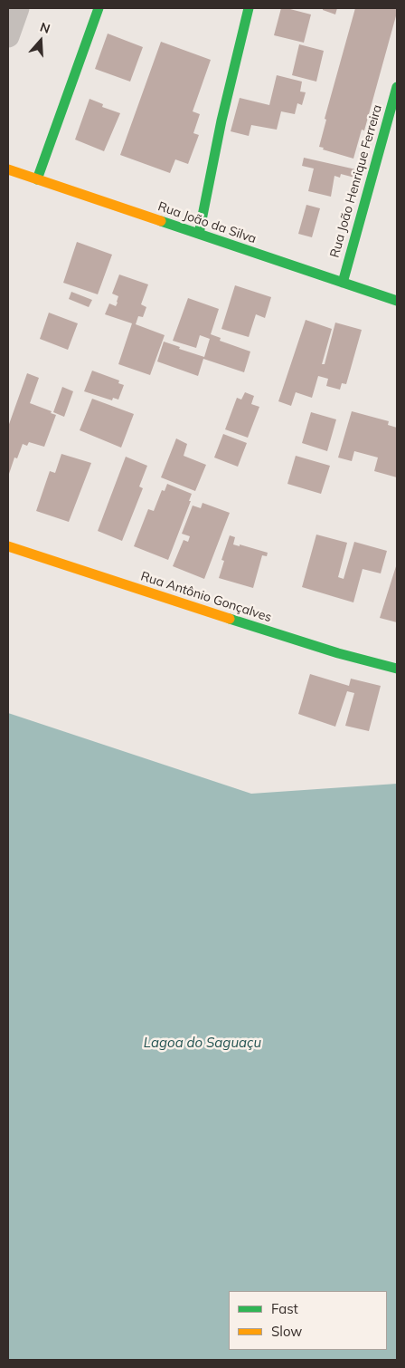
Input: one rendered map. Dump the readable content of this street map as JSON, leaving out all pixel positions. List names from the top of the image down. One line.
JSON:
{"streets":{"main road":["Rua João Henrique Ferreira","Rua João da Silva","Rua Antônio Gonçalves"]},"crossings":[["Rua João Henrique Ferreira","Rua João da Silva"]],"water":["Lagoa do Saguaçu"],"legend":["Fast","Slow"],"north":"top"}
